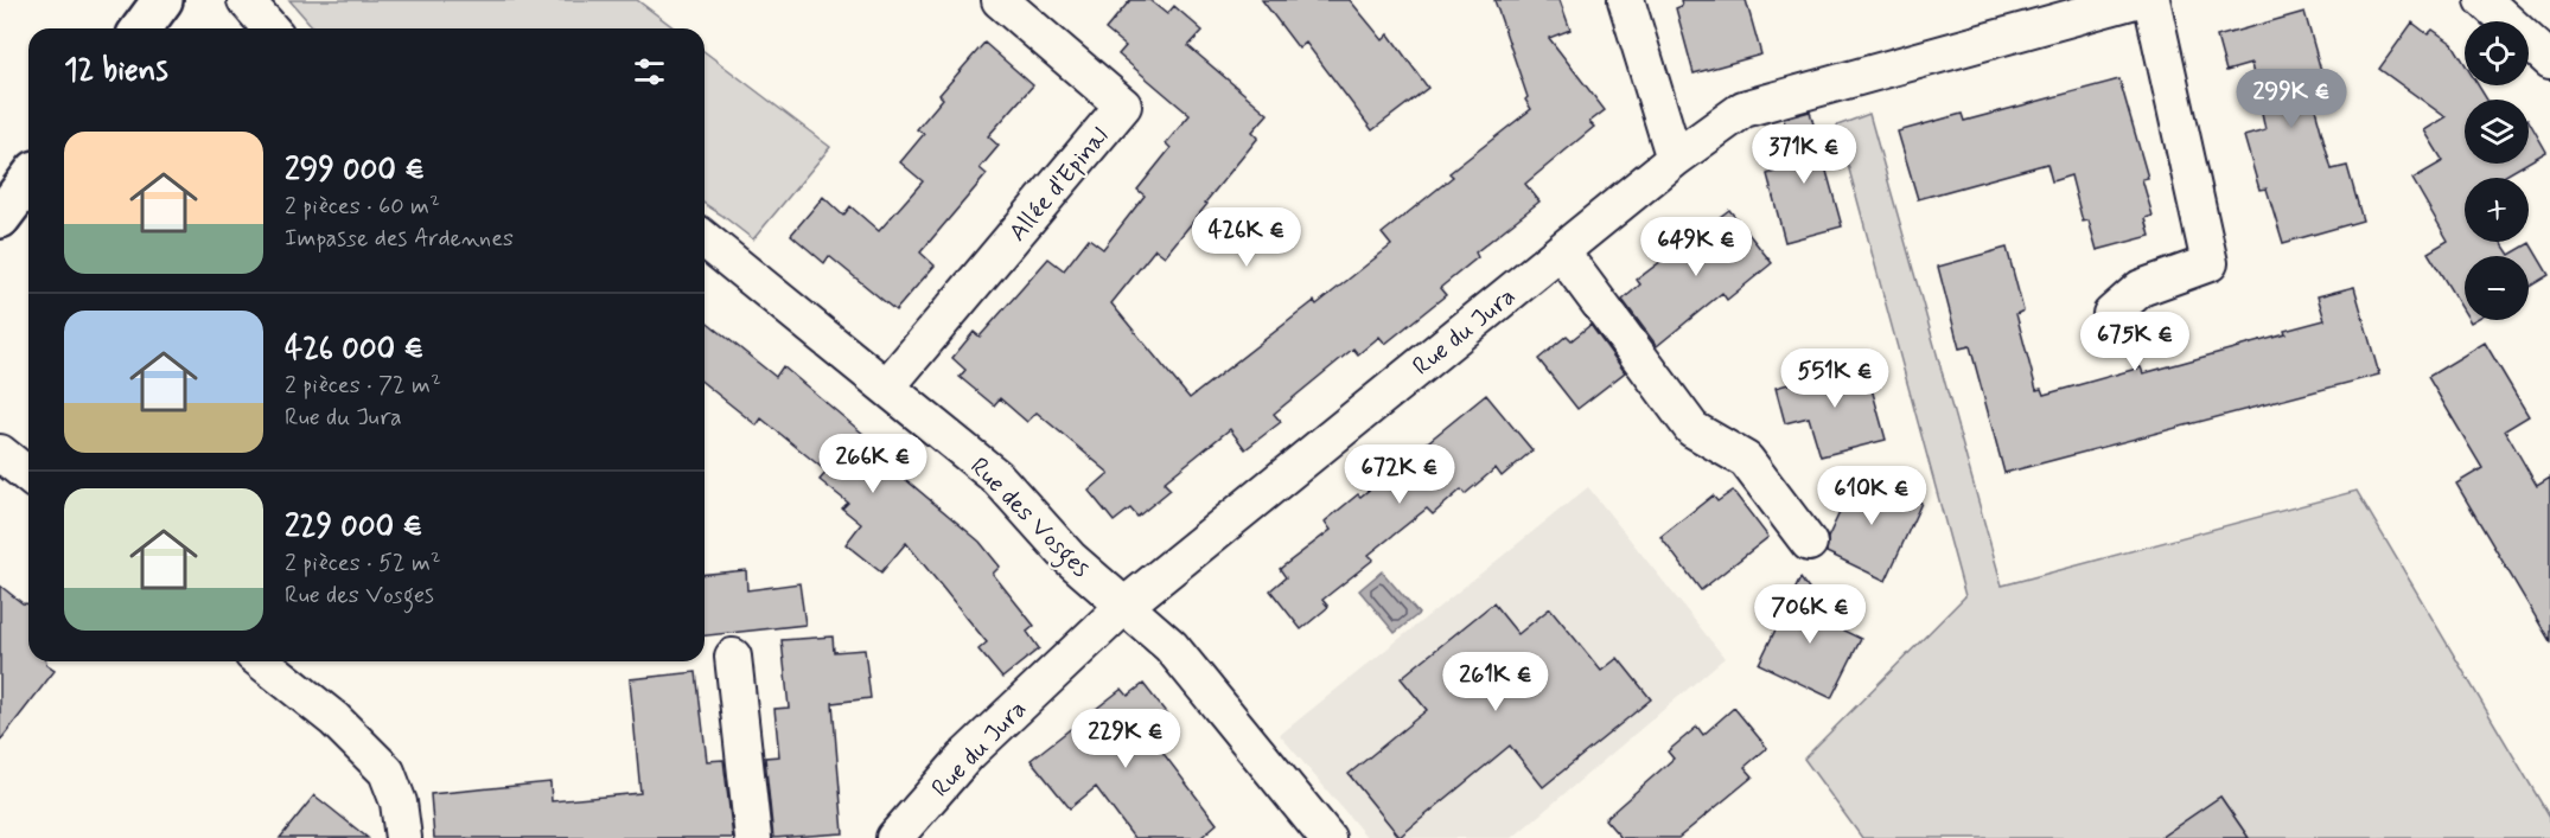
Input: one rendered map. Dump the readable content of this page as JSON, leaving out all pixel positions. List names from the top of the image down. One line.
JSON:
{"streets":{"street":["Allée d'Epinal","Rue du Jura","Rue des Vosges"]},"crossings":[["Allée d'Epinal","Rue des Vosges"],["Rue du Jura","Rue des Vosges"]],"page":{"map_buttons":["+","−"],"heading":"12 biens","price":["299K €","371K €","426K €","649K €","675K €","551K €","266K €","672K €","610K €","706K €","261K €","229K €"],"list":[{"name":"299 000 €","note":"2 pièces · 60 m² · Impasse des Ardennes"},{"name":"426 000 €","note":"2 pièces · 72 m² · Rue du Jura"},{"name":"229 000 €","note":"2 pièces · 52 m² · Rue des Vosges"}]}}
